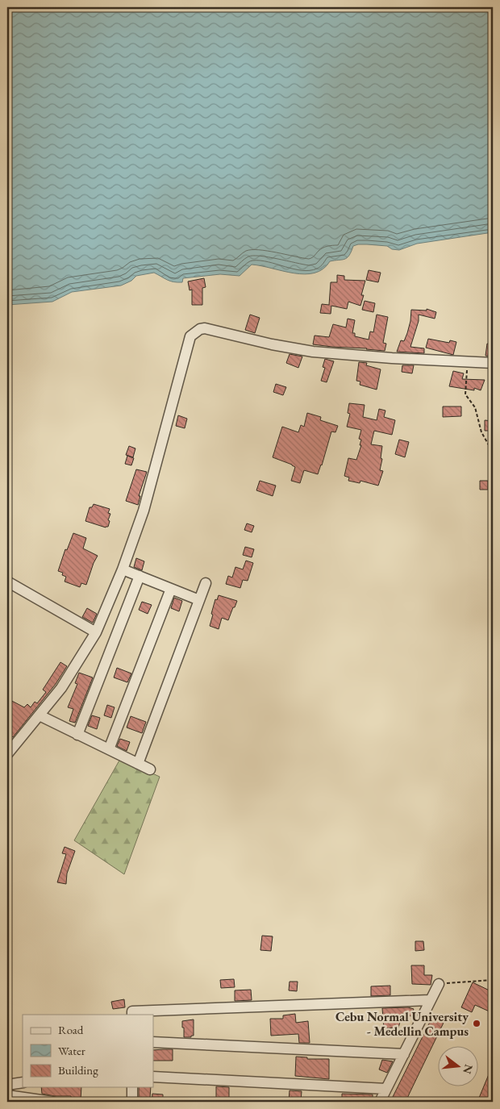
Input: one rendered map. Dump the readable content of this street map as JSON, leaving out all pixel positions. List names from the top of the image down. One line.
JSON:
{"places":["Cebu Normal University - Medellin Campus"],"legend":["Road","Water","Building"],"north":"right"}
